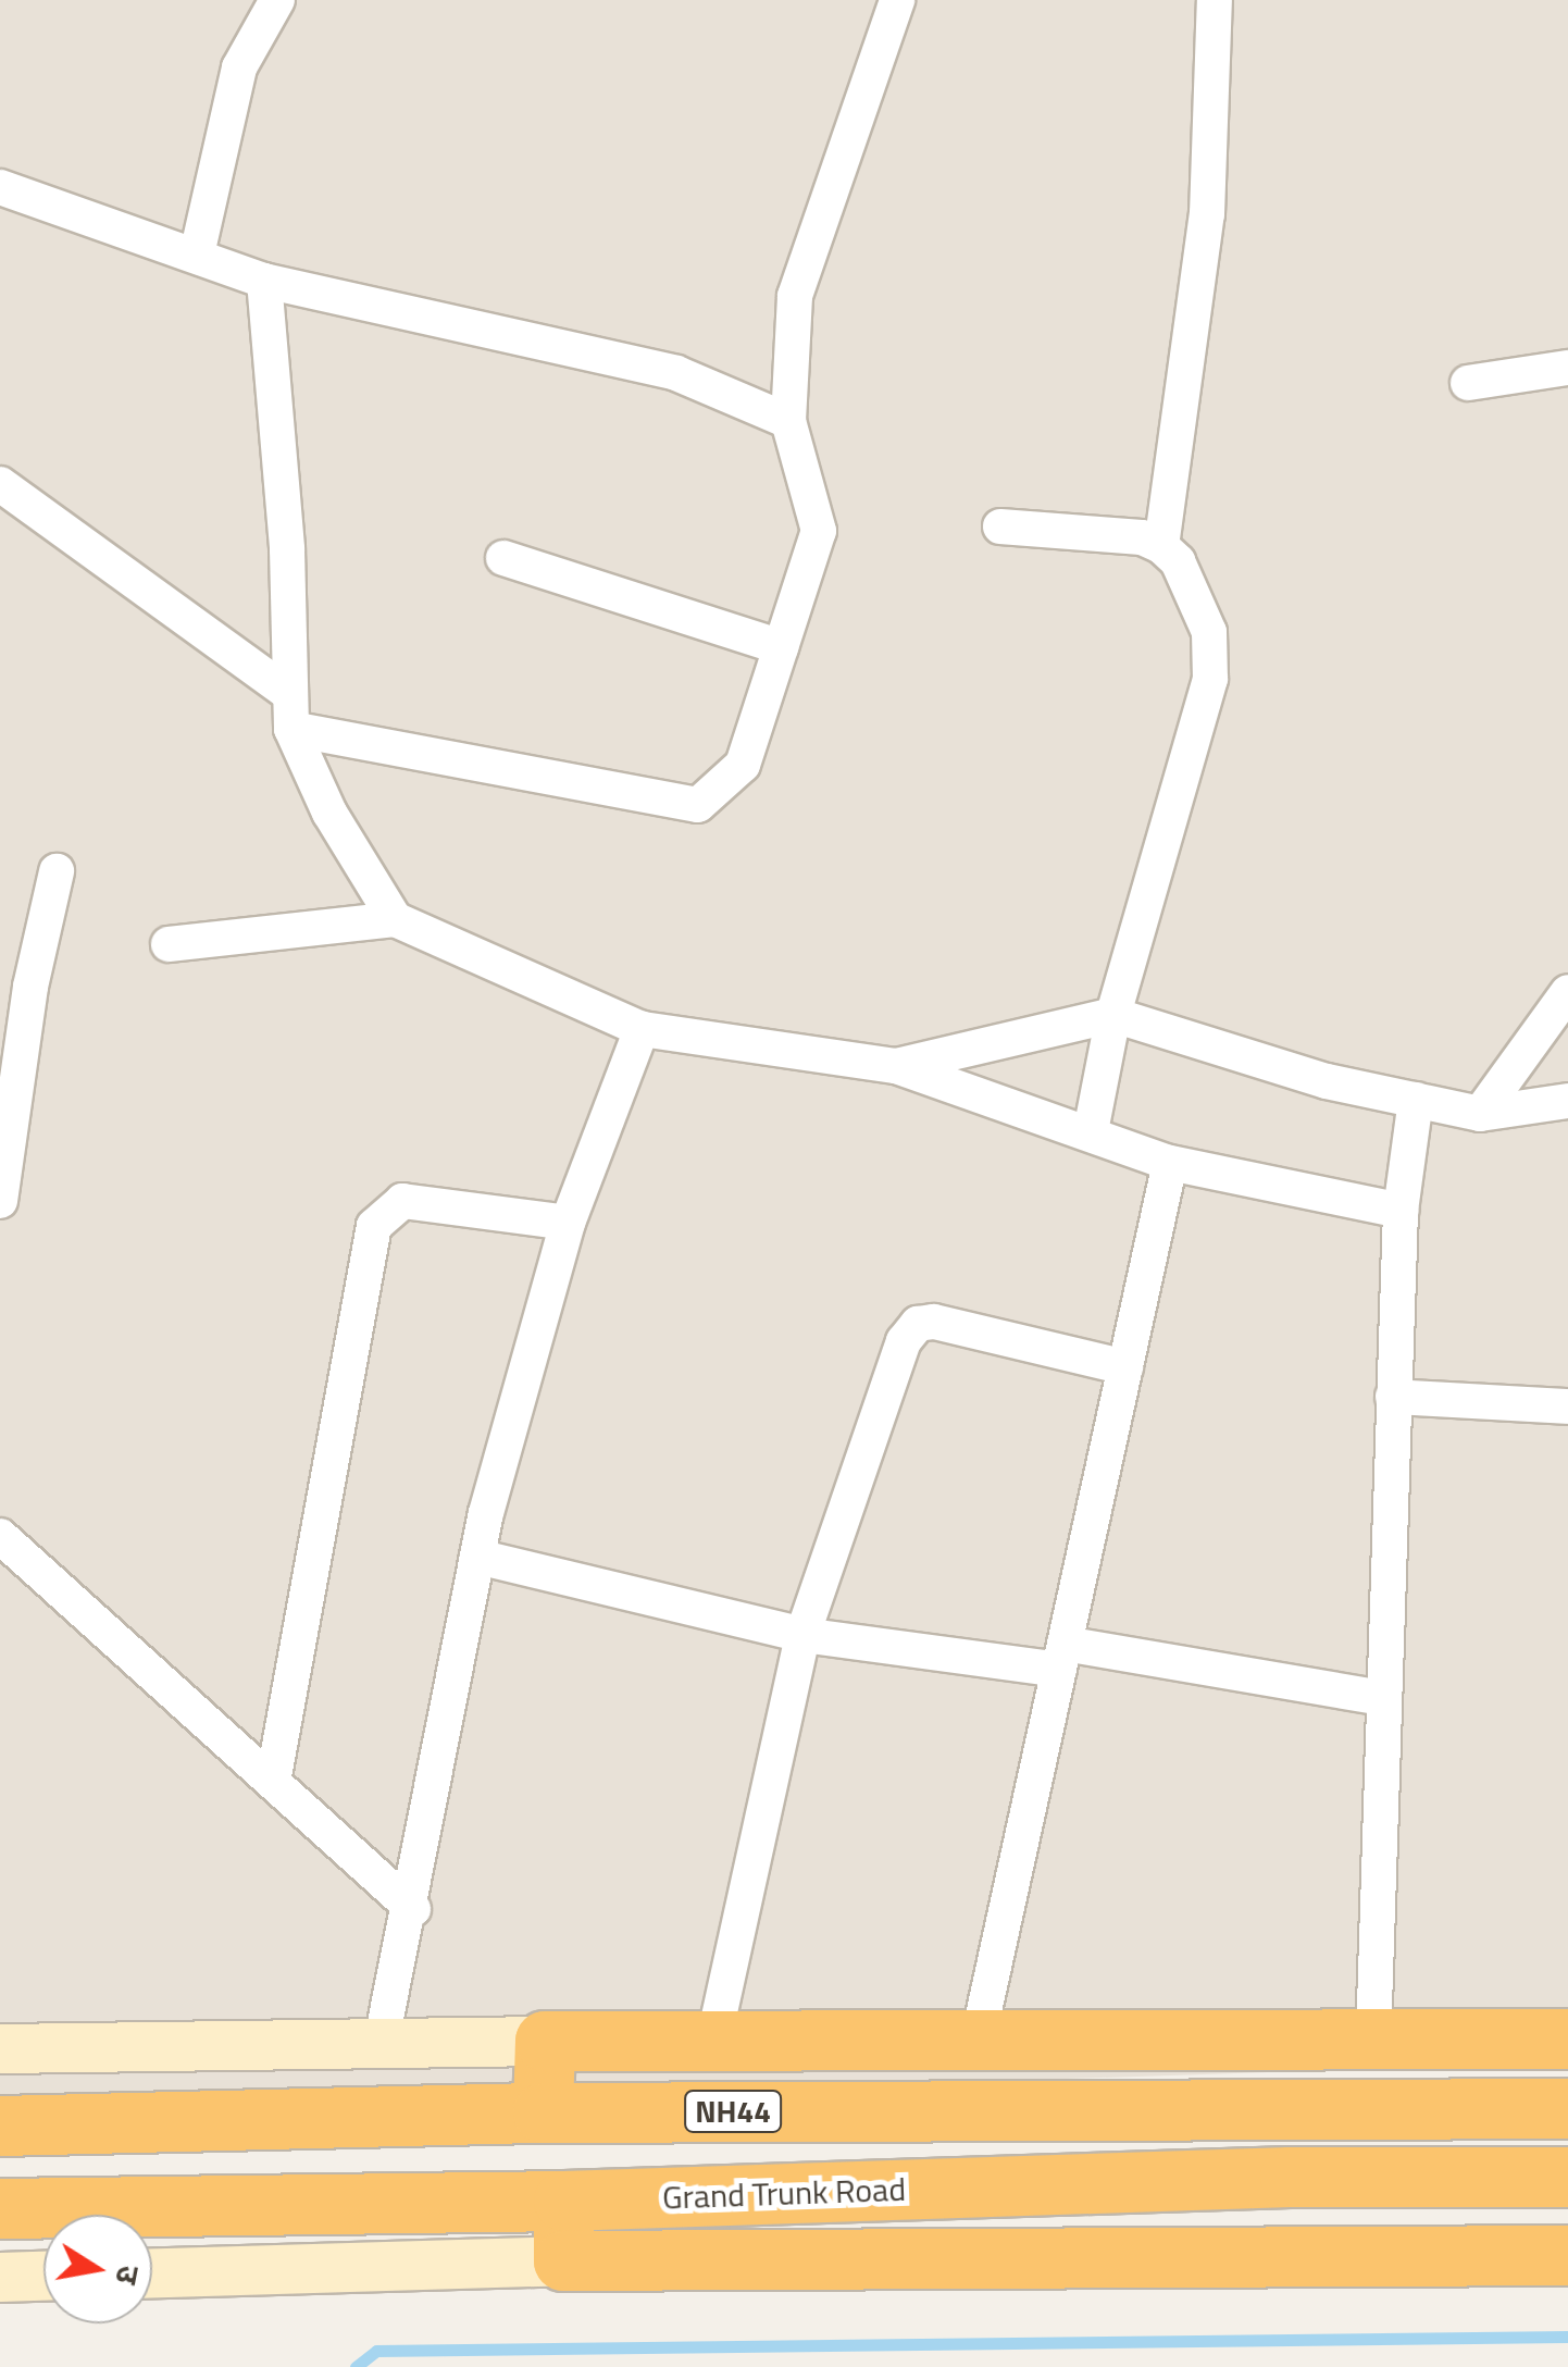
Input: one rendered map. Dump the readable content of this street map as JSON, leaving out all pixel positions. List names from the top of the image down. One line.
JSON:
{"streets":{"highway":["NH44","Grand Trunk Road"]},"north":"right"}
